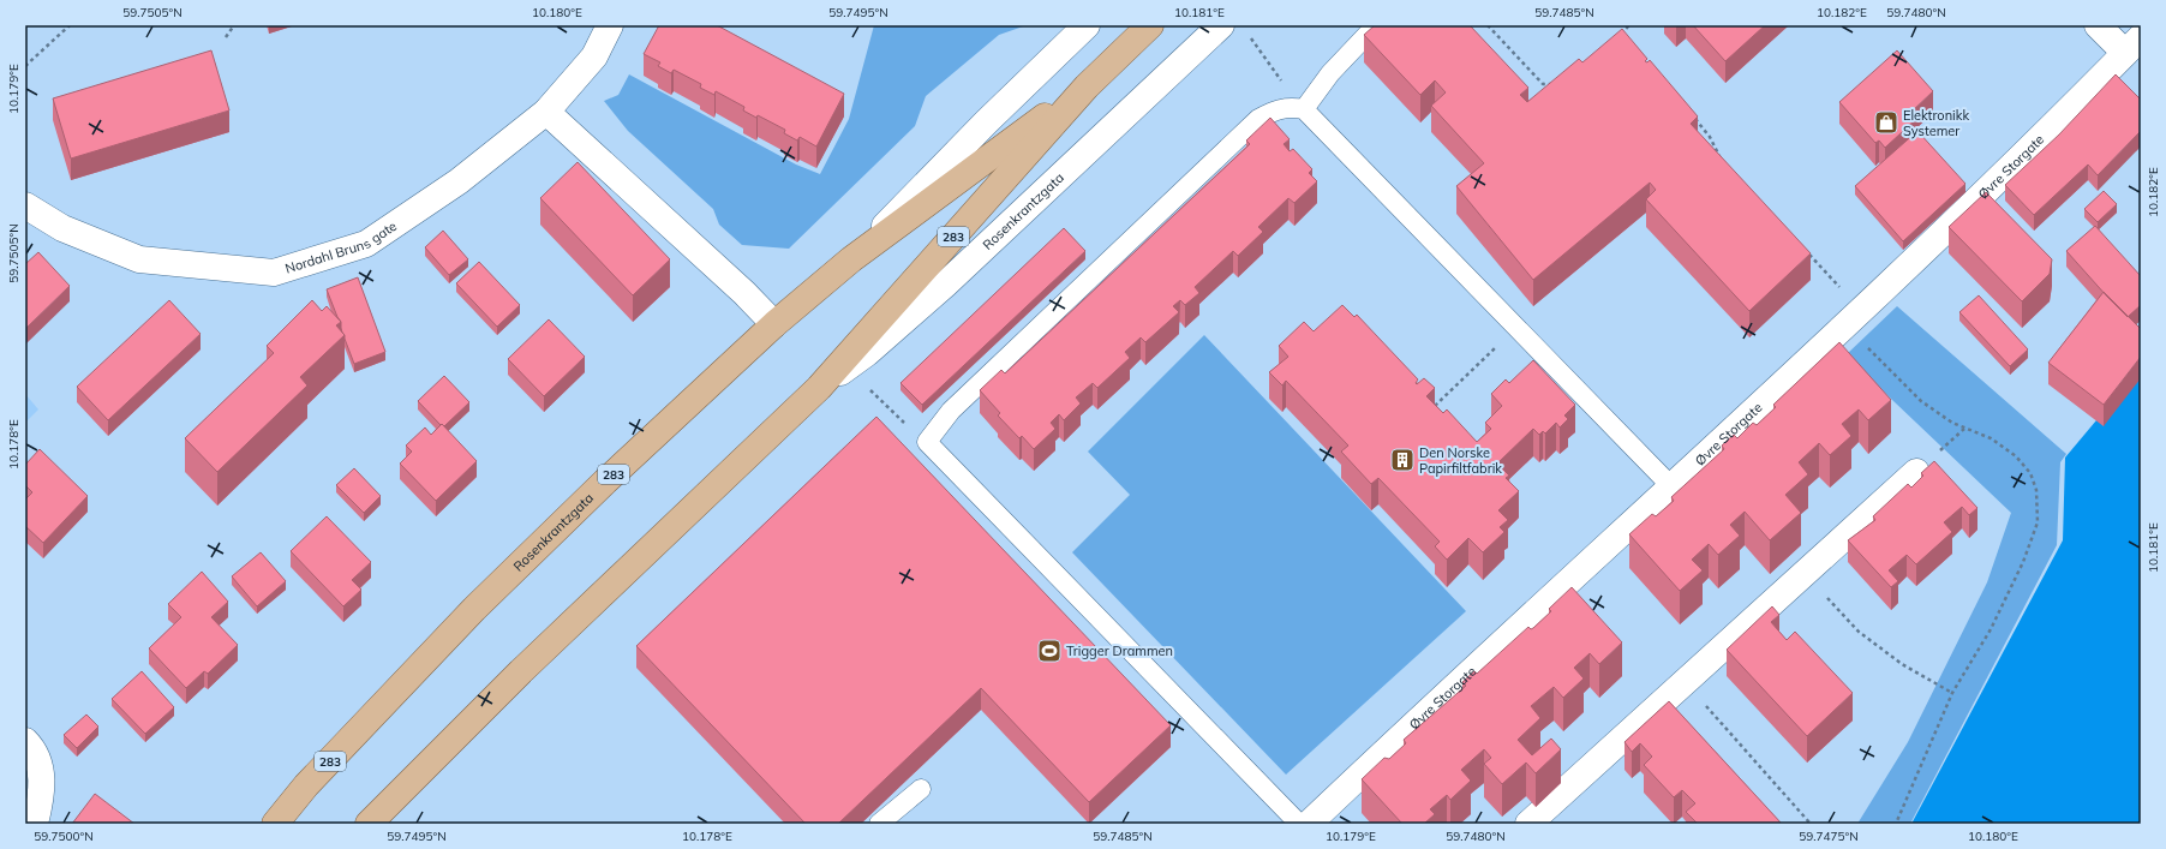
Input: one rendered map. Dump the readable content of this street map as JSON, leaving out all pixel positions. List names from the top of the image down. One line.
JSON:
{"streets":{"main road":["Rosenkrantzgata","283"],"street":["Øvre Storgate","Nordahl Bruns gate"]},"places":{"shop":["Elektronikk Systemer"],"building":["Den Norske Papirfiltfabrik"],"sports":["Trigger Drammen"]},"coordinates":["59.7505°N","10.180°E","59.7495°N","10.181°E","59.7485°N","10.182°E","59.7480°N","10.179°E","10.178°E","59.7500°N","59.7475°N"]}
